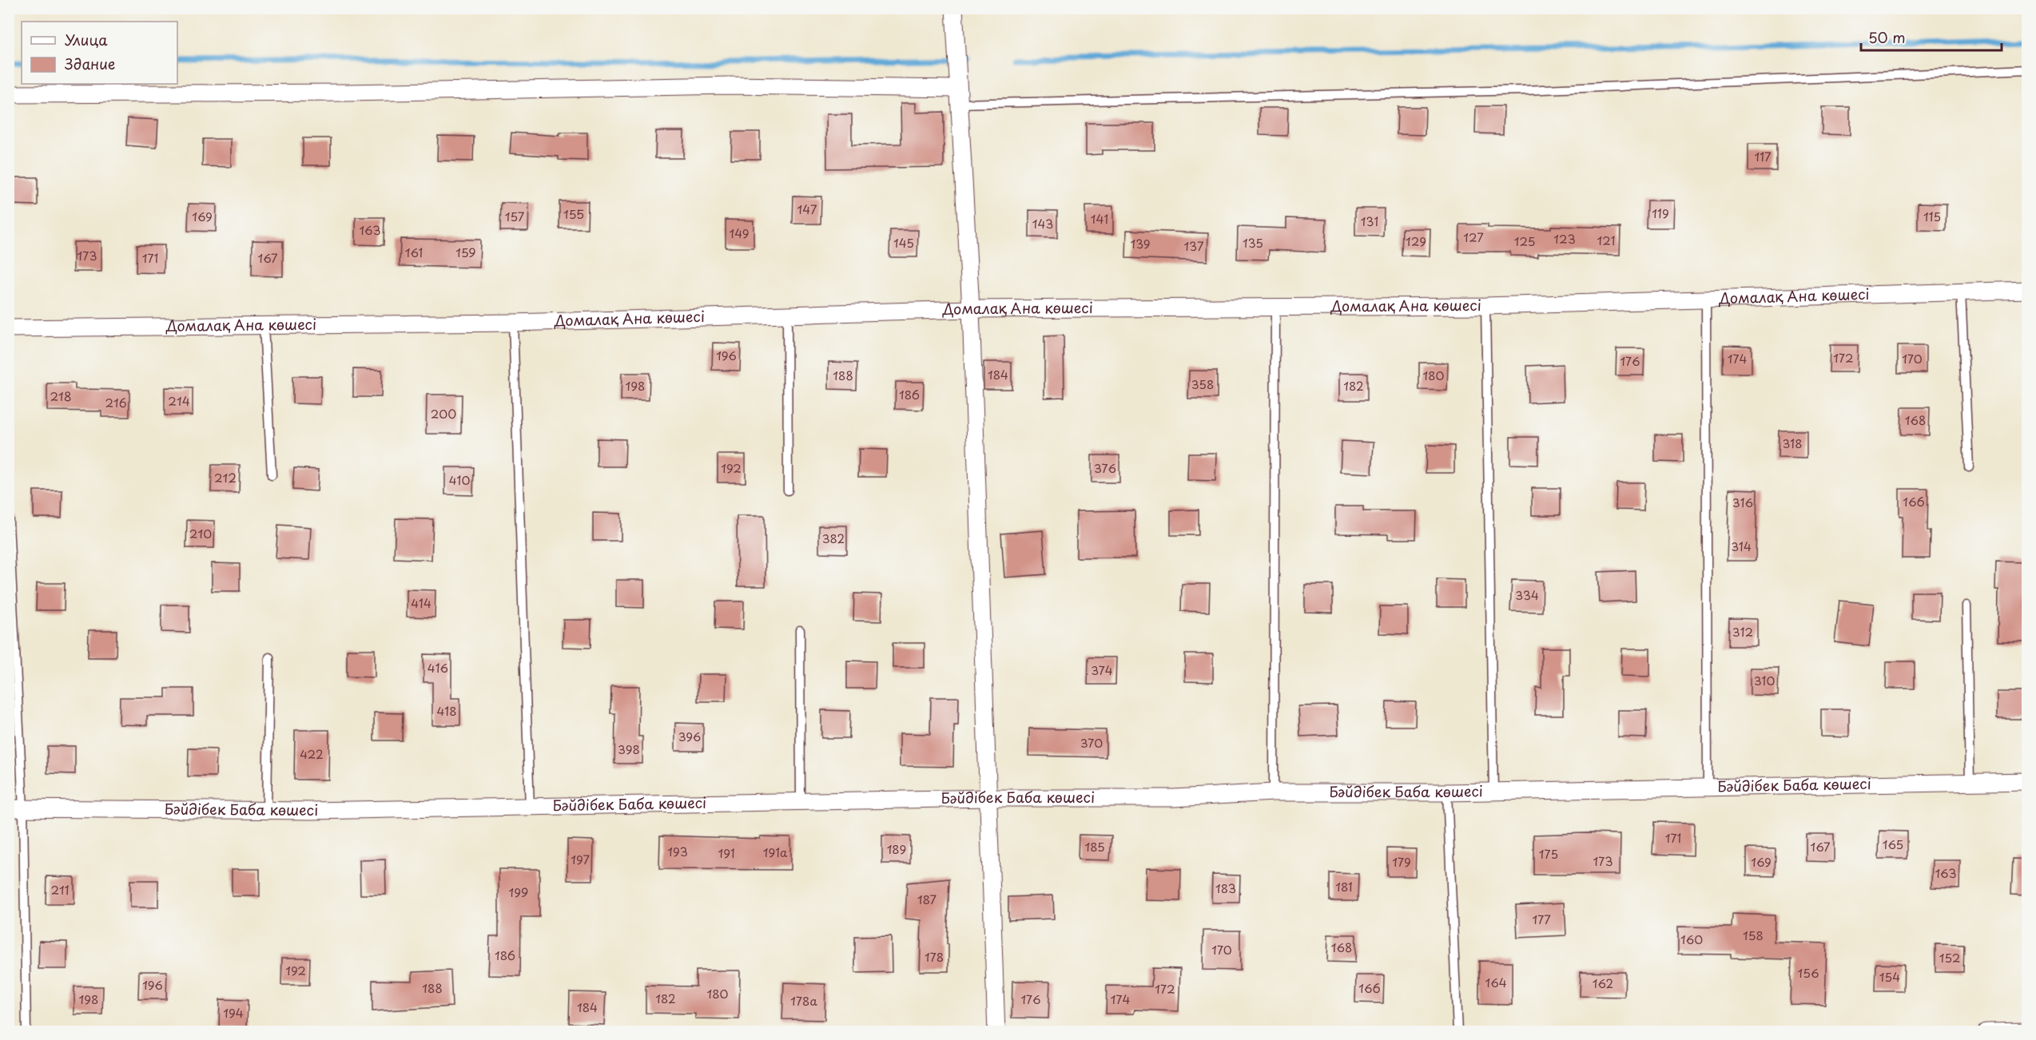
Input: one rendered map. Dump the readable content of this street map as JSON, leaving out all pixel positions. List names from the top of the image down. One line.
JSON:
{"streets":{"street":["Домалақ Ана көшесі","Бәйдібек Баба көшесі"]},"house_numbers":["117","147","119","155","169","157","115","141","131","143","163","149","127","123","121","129","125","145","135","139","137","161","159","173","171","167","196","172","174","170","176","184","188","180","358","198","182","186","218","214","216","200","168","318","192","376","212","410","166","316","210","382","314","334","414","312","416","374","310","418","396","370","398","422","171","165","185","167","189","193","191а","191","175","197","173","179","169","163","181","183","211","199","187","177","158","160","168","170","186","178","152","192","156","154","164","162","196","188","166","172","180","182","198","176","174","178а","184","194"],"legend":["Улица","Здание"],"scale_bar":"50 m"}
